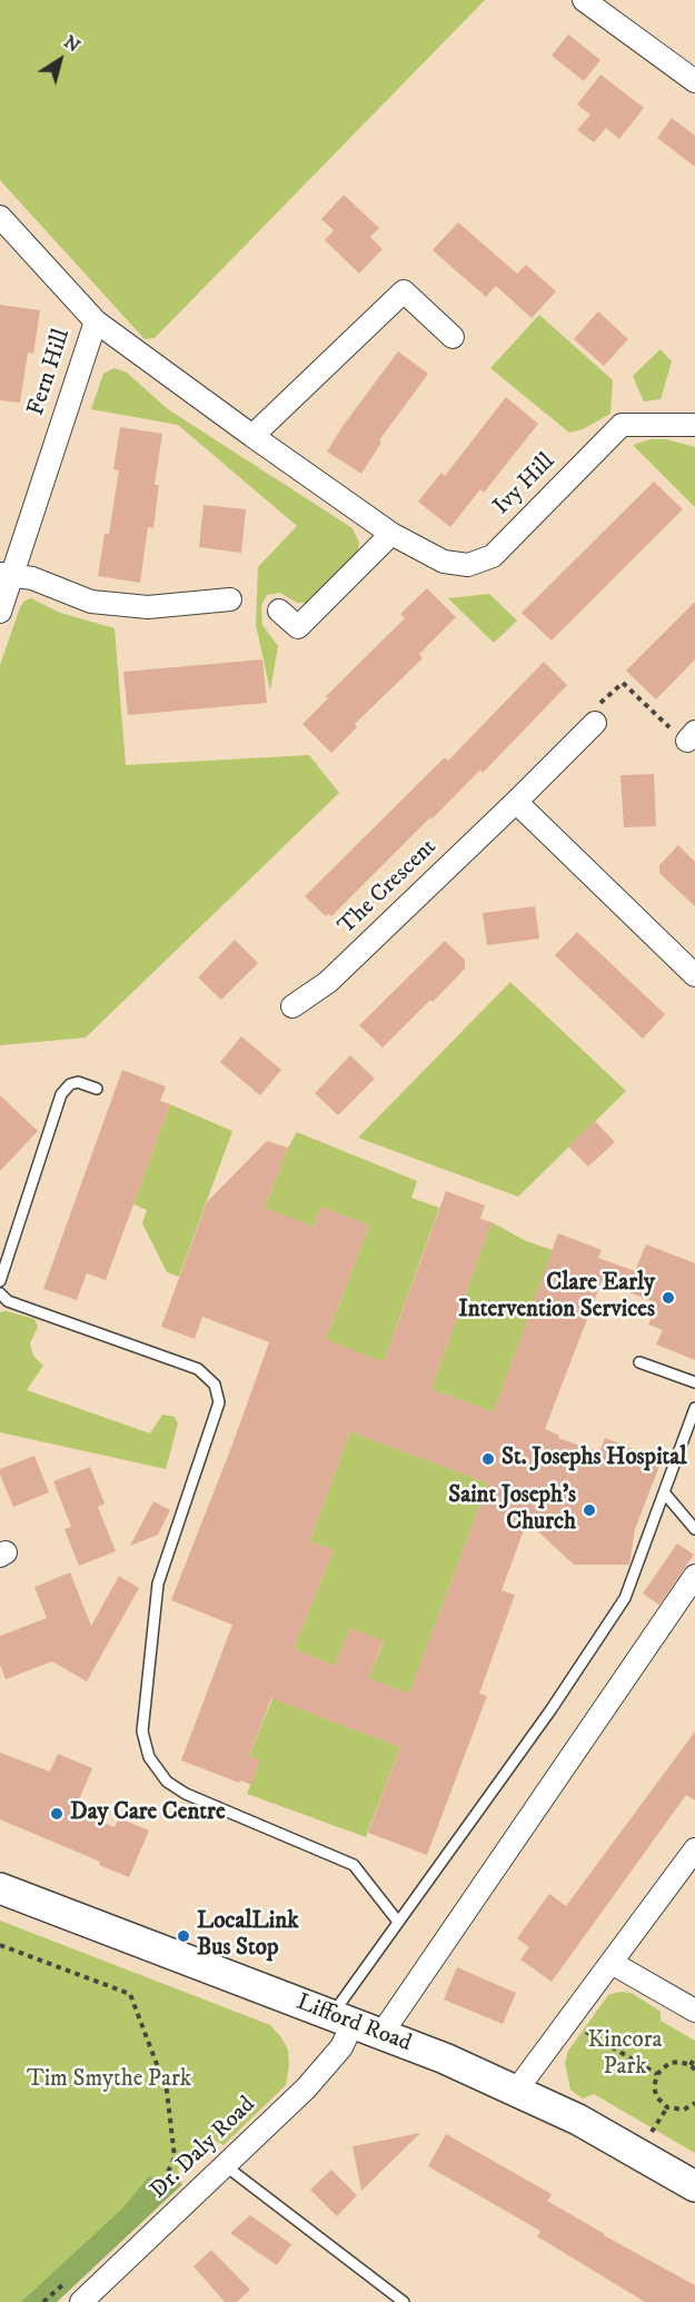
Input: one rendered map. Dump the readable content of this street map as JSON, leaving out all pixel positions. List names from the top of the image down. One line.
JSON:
{"streets":{"main road":["Lifford Road"],"street":["Fern Hill","Ivy Hill","The Crescent","Dr. Daly Road"]},"crossings":[["Fern Hill","Ivy Hill"],["Lifford Road","Dr. Daly Road"]],"parks":["Kincora Park","Tim Smythe Park"],"places":["Clare Early Intervention Services","St. Josephs Hospital","Saint Joseph's Church","Day Care Centre","LocalLink Bus Stop"],"north":"top right"}
